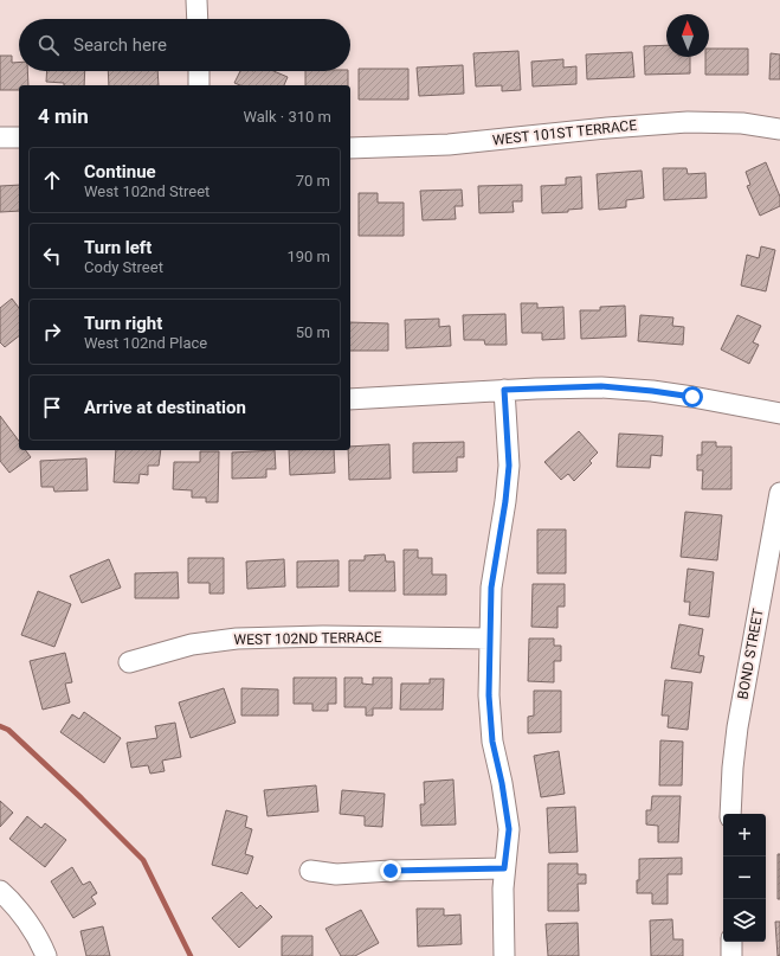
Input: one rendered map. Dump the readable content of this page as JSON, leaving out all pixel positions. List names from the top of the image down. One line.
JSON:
{"streets":{"street":["WEST 101ST TERRACE","WEST 102ND TERRACE","BOND STREET"]},"north":"top","page":{"search":"Search here","heading":["4 min","Walk · 310 m"],"list":[["Continue","West 102nd Street","70 m"],["Turn left","Cody Street","190 m"],["Turn right","West 102nd Place","50 m"],"Arrive at destination"],"map_buttons":["+","−"]}}
